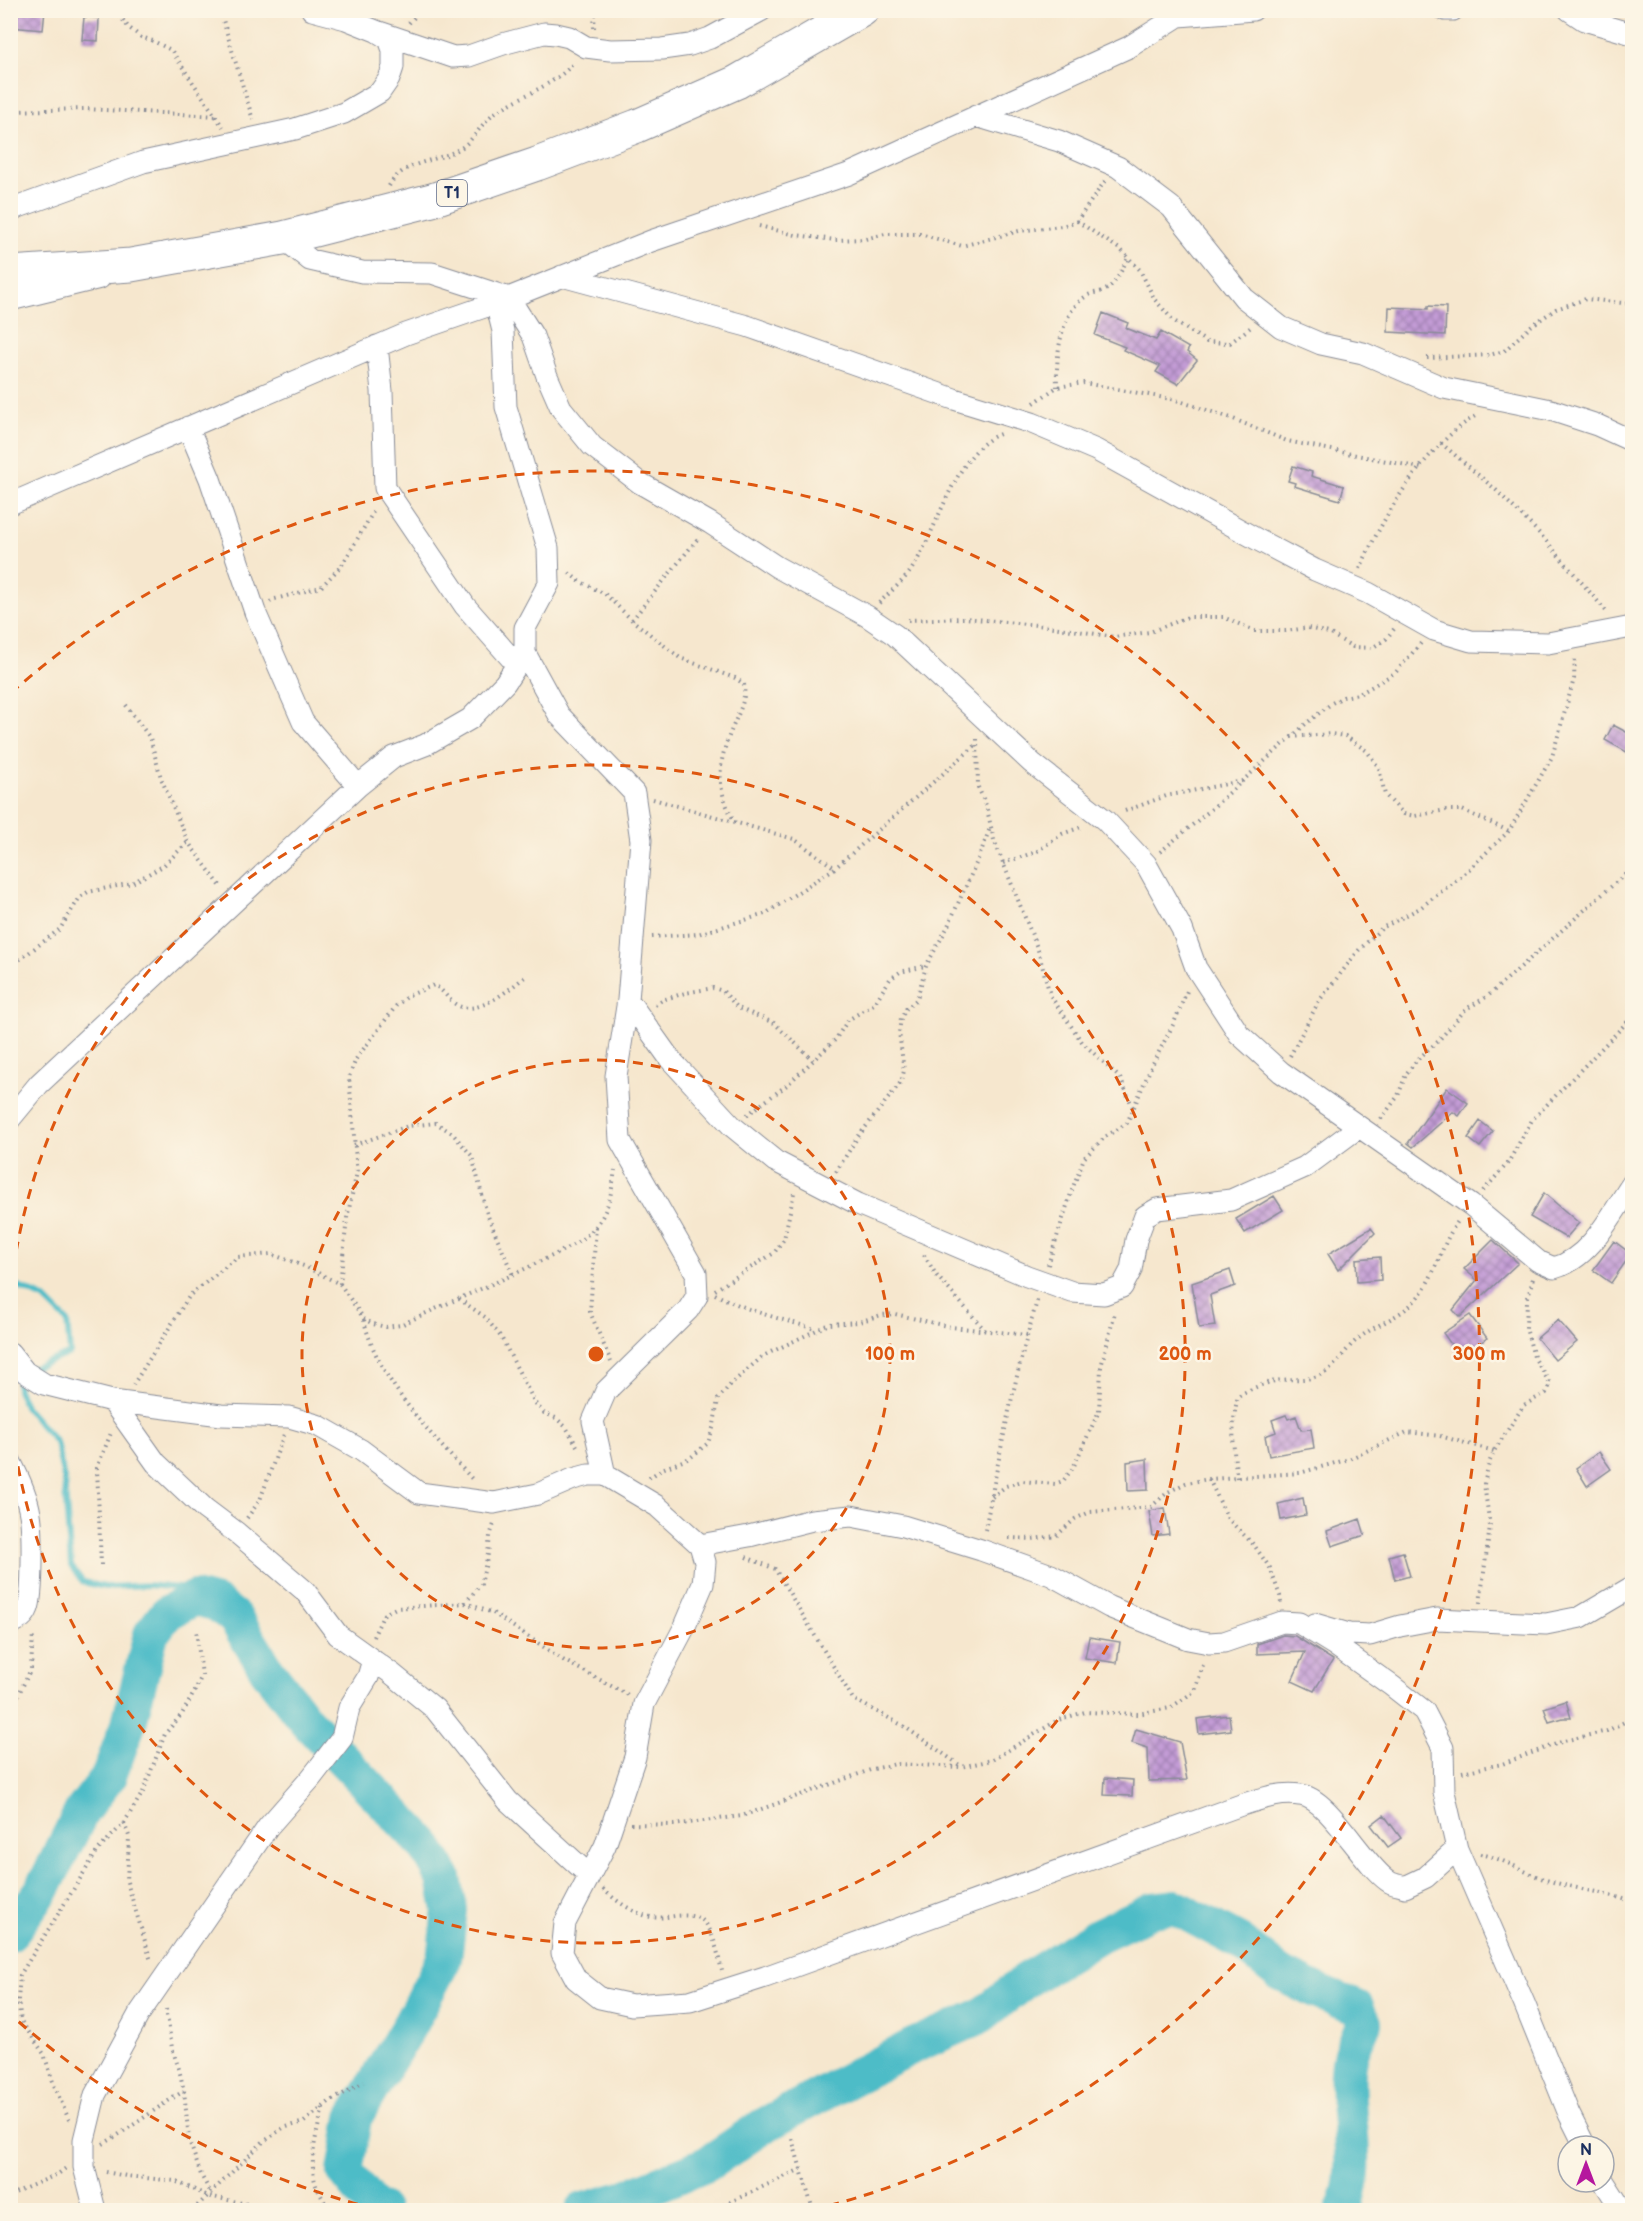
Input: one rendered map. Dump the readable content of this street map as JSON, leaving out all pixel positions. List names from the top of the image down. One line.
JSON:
{"streets":{"highway":["T1"]},"north":"top","rings":["100 m","200 m","300 m"]}
